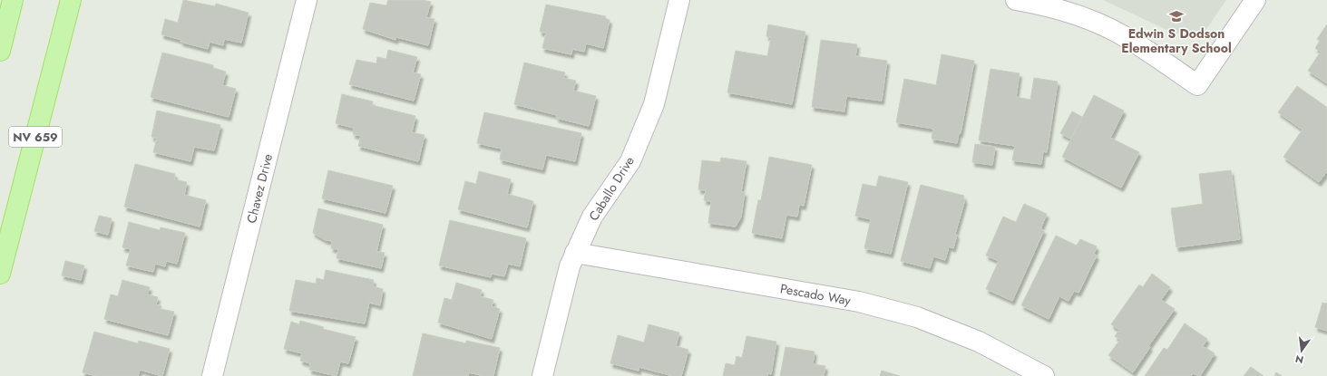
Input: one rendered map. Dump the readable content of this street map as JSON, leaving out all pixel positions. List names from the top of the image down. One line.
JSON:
{"streets":{"main road":["NV 659"],"street":["Chavez Drive","Caballo Drive","Pescado Way"]},"crossings":[["Caballo Drive","Pescado Way"]],"places":{"school or university":["Edwin S Dodson Elementary School"]},"north":"bottom"}
